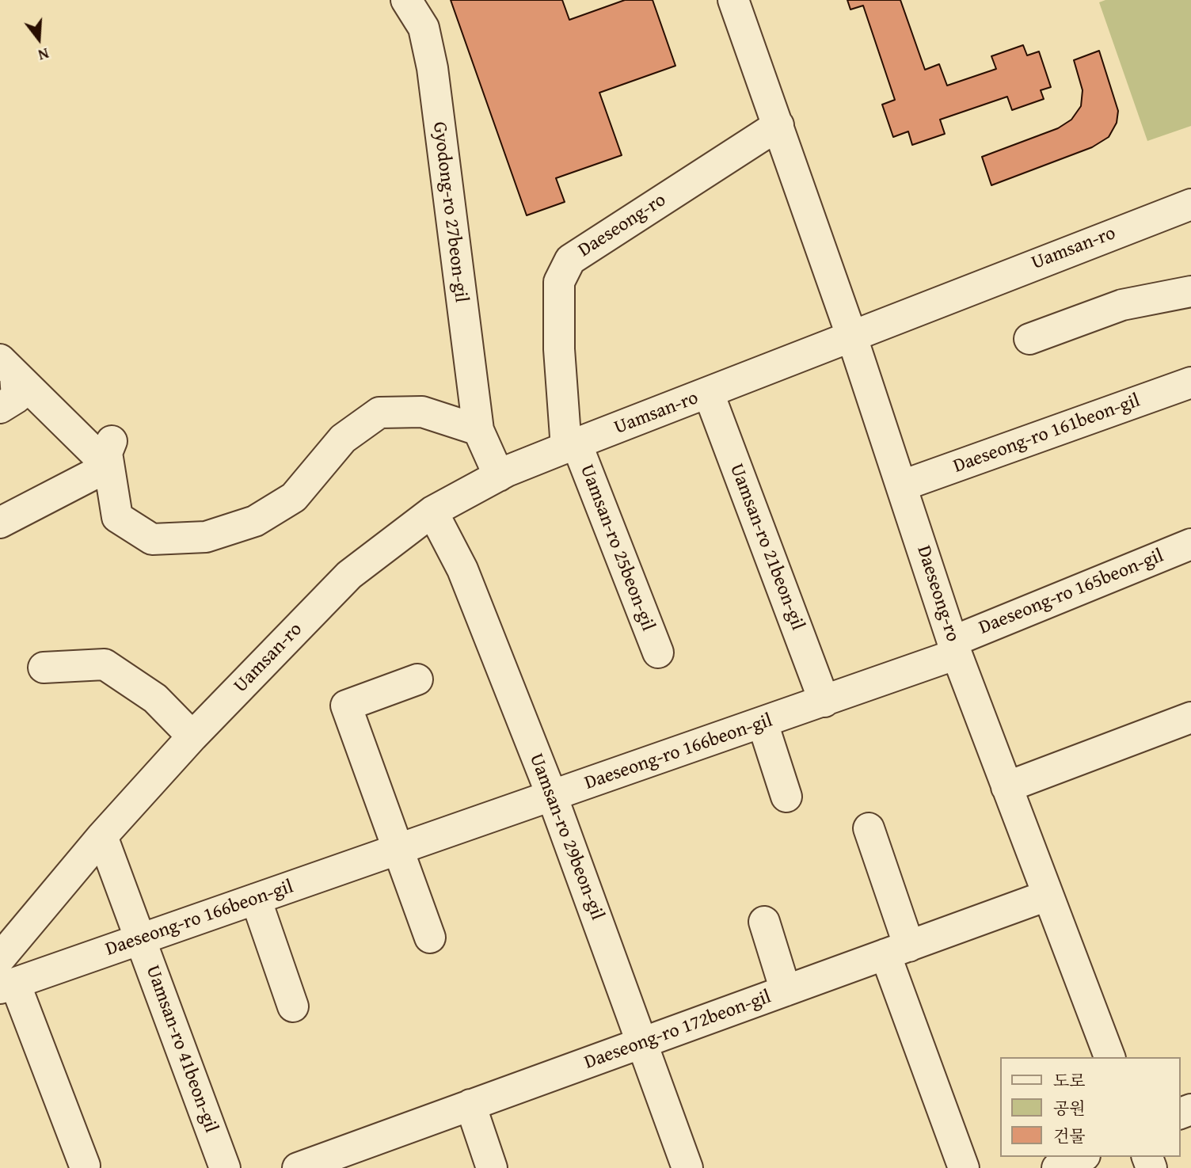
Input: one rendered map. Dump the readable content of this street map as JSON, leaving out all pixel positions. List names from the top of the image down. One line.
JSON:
{"streets":{"street":["Gyodong-ro 27beon-gil","Daeseong-ro","Uamsan-ro","Daeseong-ro 161beon-gil","Uamsan-ro 21beon-gil","Uamsan-ro 25beon-gil","Daeseong-ro 165beon-gil","Daeseong-ro 166beon-gil","Uamsan-ro 29beon-gil","Daeseong-ro 172beon-gil","Uamsan-ro 41beon-gil"]},"crossings":[["Gyodong-ro 27beon-gil","Uamsan-ro"],["Daeseong-ro","Uamsan-ro"],["Daeseong-ro","Daeseong-ro 161beon-gil"],["Daeseong-ro","Uamsan-ro 25beon-gil"],["Daeseong-ro","Daeseong-ro 165beon-gil"],["Daeseong-ro","Daeseong-ro 166beon-gil"],["Daeseong-ro","Daeseong-ro 172beon-gil"],["Uamsan-ro","Uamsan-ro 21beon-gil"],["Uamsan-ro","Uamsan-ro 25beon-gil"],["Uamsan-ro","Daeseong-ro 166beon-gil"],["Uamsan-ro","Uamsan-ro 29beon-gil"],["Uamsan-ro","Uamsan-ro 41beon-gil"],["Uamsan-ro 21beon-gil","Daeseong-ro 166beon-gil"],["Daeseong-ro 165beon-gil","Daeseong-ro 166beon-gil"],["Daeseong-ro 166beon-gil","Uamsan-ro 29beon-gil"],["Daeseong-ro 166beon-gil","Uamsan-ro 41beon-gil"],["Uamsan-ro 29beon-gil","Daeseong-ro 172beon-gil"]],"legend":["도로","공원","건물"],"north":"bottom"}
